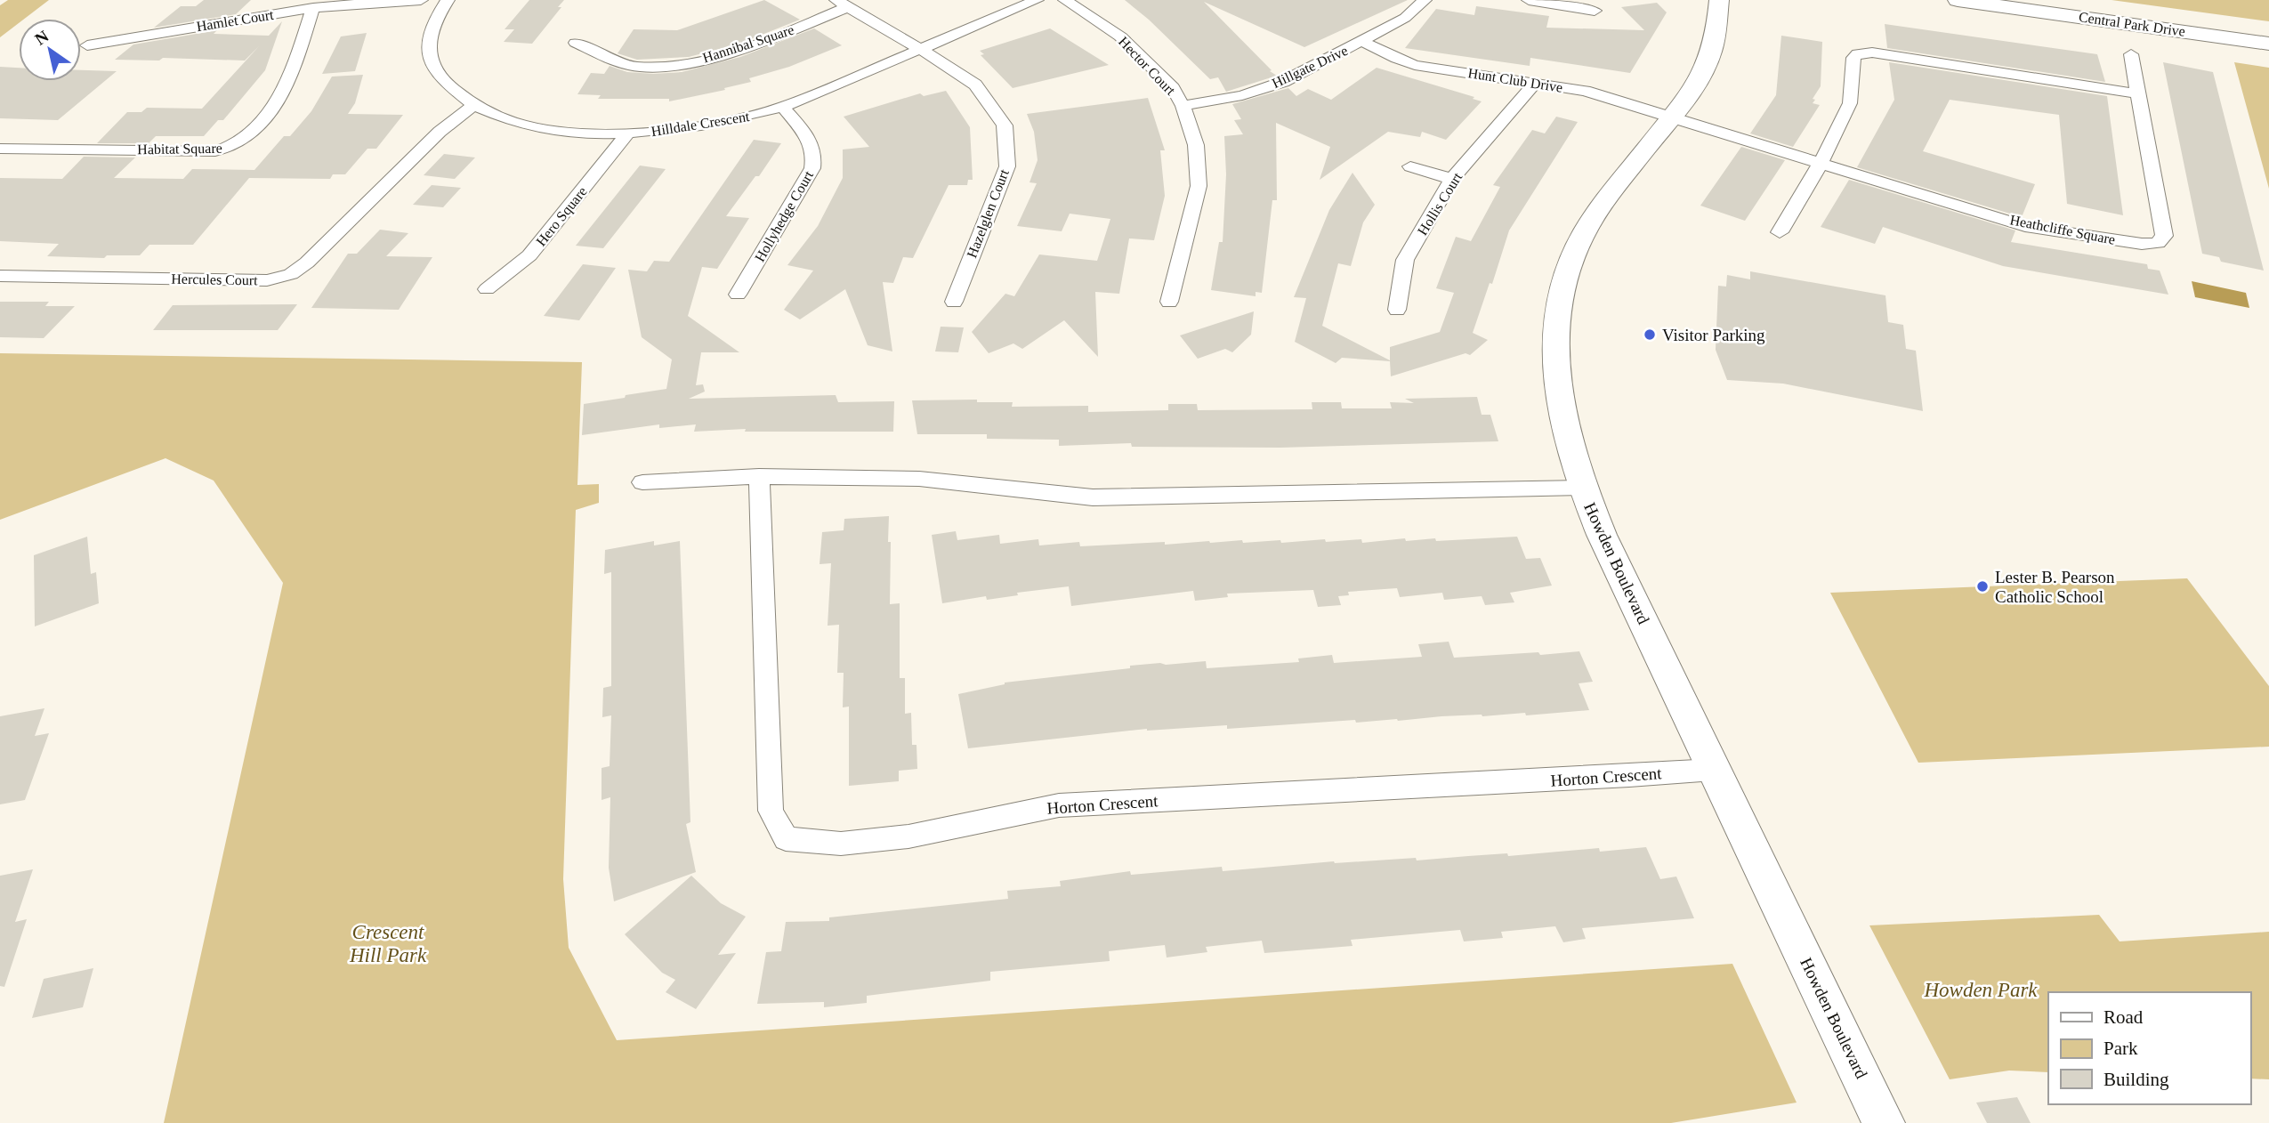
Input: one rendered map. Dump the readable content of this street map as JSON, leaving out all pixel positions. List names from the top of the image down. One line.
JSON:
{"streets":{"street":["Hamlet Court","Central Park Drive","Hannibal Square","Hector Court","Hillgate Drive","Hunt Club Drive","Hilldale Crescent","Habitat Square","Hollis Court","Hazelglen Court","Hero Square","Hollyhedge Court","Heathcliffe Square","Hercules Court","Howden Boulevard","Horton Crescent"]},"crossings":[["Hamlet Court","Habitat Square"],["Hannibal Square","Hazelglen Court"],["Hector Court","Hillgate Drive"],["Hillgate Drive","Hunt Club Drive"],["Hunt Club Drive","Hollis Court"],["Hunt Club Drive","Heathcliffe Square"],["Hunt Club Drive","Howden Boulevard"],["Hilldale Crescent","Hazelglen Court"],["Hilldale Crescent","Hero Square"],["Hilldale Crescent","Hollyhedge Court"],["Hilldale Crescent","Hercules Court"],["Heathcliffe Square","Howden Boulevard"],["Howden Boulevard","Horton Crescent"]],"parks":["Crescent Hill Park","Howden Park"],"places":["Visitor Parking","Lester B. Pearson Catholic School"],"legend":["Road","Park","Building"],"north":"top left"}
